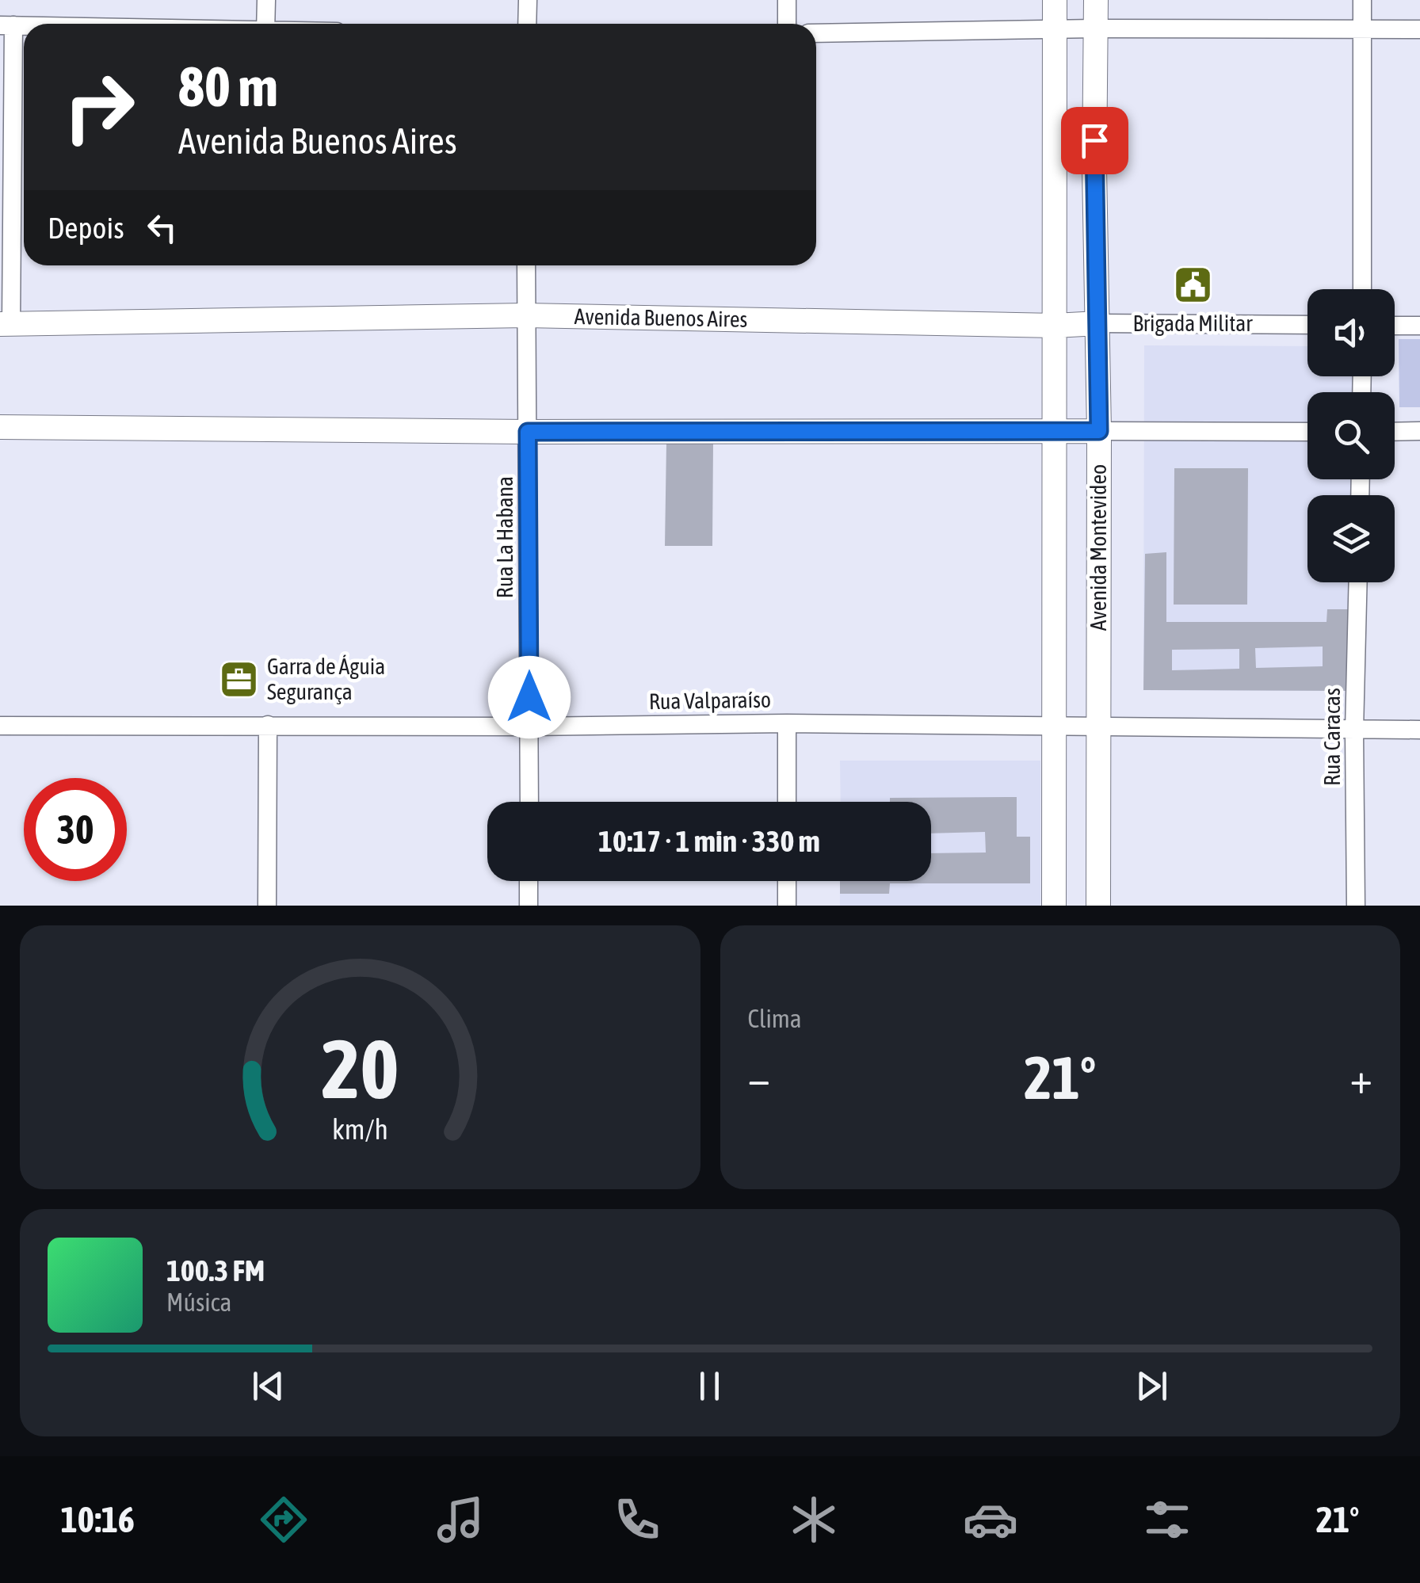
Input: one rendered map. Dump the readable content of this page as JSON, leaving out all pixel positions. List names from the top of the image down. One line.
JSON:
{"streets":{"street":["Avenida Buenos Aires","Rua La Habana","Avenida Montevideo","Rua Valparaíso","Rua Caracas"]},"crossings":[["Avenida Buenos Aires","Rua La Habana"],["Avenida Buenos Aires","Avenida Montevideo"],["Rua La Habana","Rua Valparaíso"],["Avenida Montevideo","Rua Valparaíso"],["Rua Valparaíso","Rua Caracas"]],"places":{"public building":["Brigada Militar"],"office":["Garra de Águia Segurança"]},"page":{"turn":["80 m","Avenida Buenos Aires"],"then":"Depois","limit":"30","trip":"10:17 · 1 min · 330 m","tile":"Clima","heat":["−","21°","+"],"song":["100.3 FM","Música"],"tabs":["10:16","21°"],"gauge":["20","km/h"]}}
